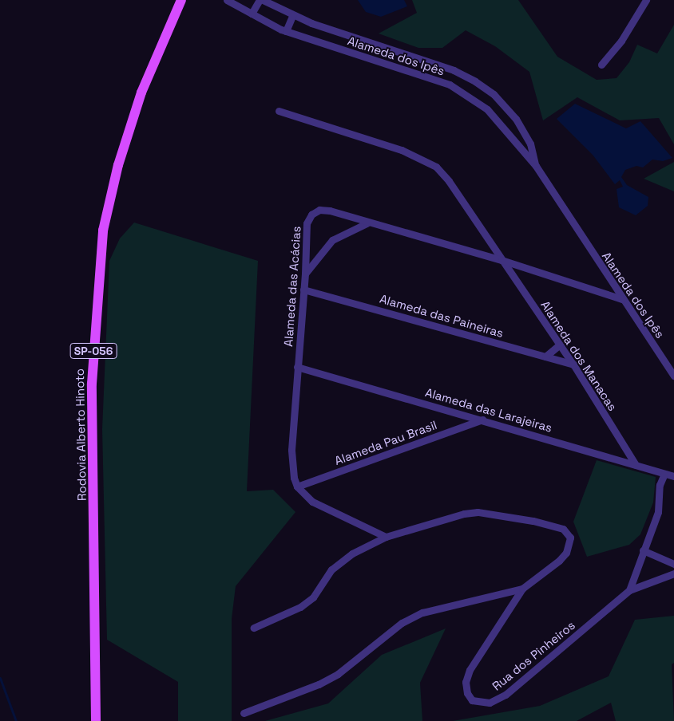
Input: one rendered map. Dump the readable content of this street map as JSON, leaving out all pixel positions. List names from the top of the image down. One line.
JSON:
{"streets":{"main road":["SP-056","Rodovia Alberto Hinoto"],"street":["Alameda dos Ipês","Alameda das Acácias","Alameda das Paineiras","Alameda dos Manacas","Alameda das Larajeiras","Alameda Pau Brasil","Rua dos Pinheiros"]},"crossings":[["Alameda dos Ipês","Alameda das Acácias"],["Alameda das Acácias","Alameda das Paineiras"],["Alameda das Acácias","Alameda dos Manacas"],["Alameda das Acácias","Alameda das Larajeiras"],["Alameda das Acácias","Alameda Pau Brasil"],["Alameda das Paineiras","Alameda dos Manacas"],["Alameda dos Manacas","Alameda das Larajeiras"],["Alameda das Larajeiras","Alameda Pau Brasil"]]}
